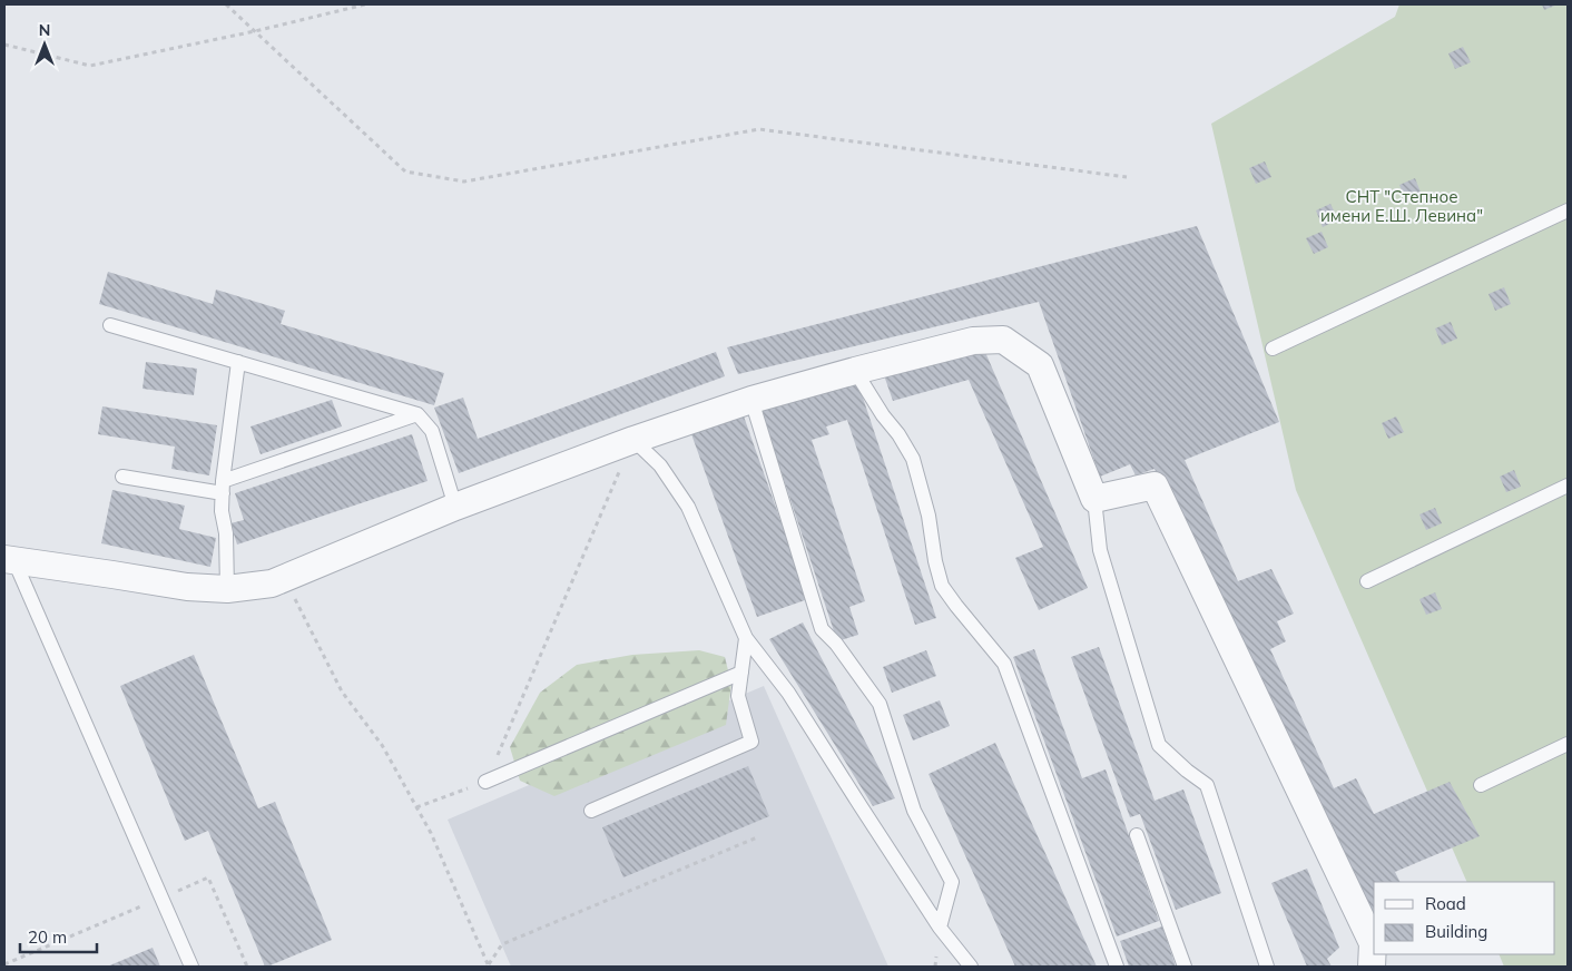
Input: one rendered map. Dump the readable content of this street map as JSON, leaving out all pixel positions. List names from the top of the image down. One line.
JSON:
{"parks":["СНТ \"Степное имени Е.Ш. Левина\""],"legend":["Road","Building"],"scale_bar":"20 m","north":"top"}
